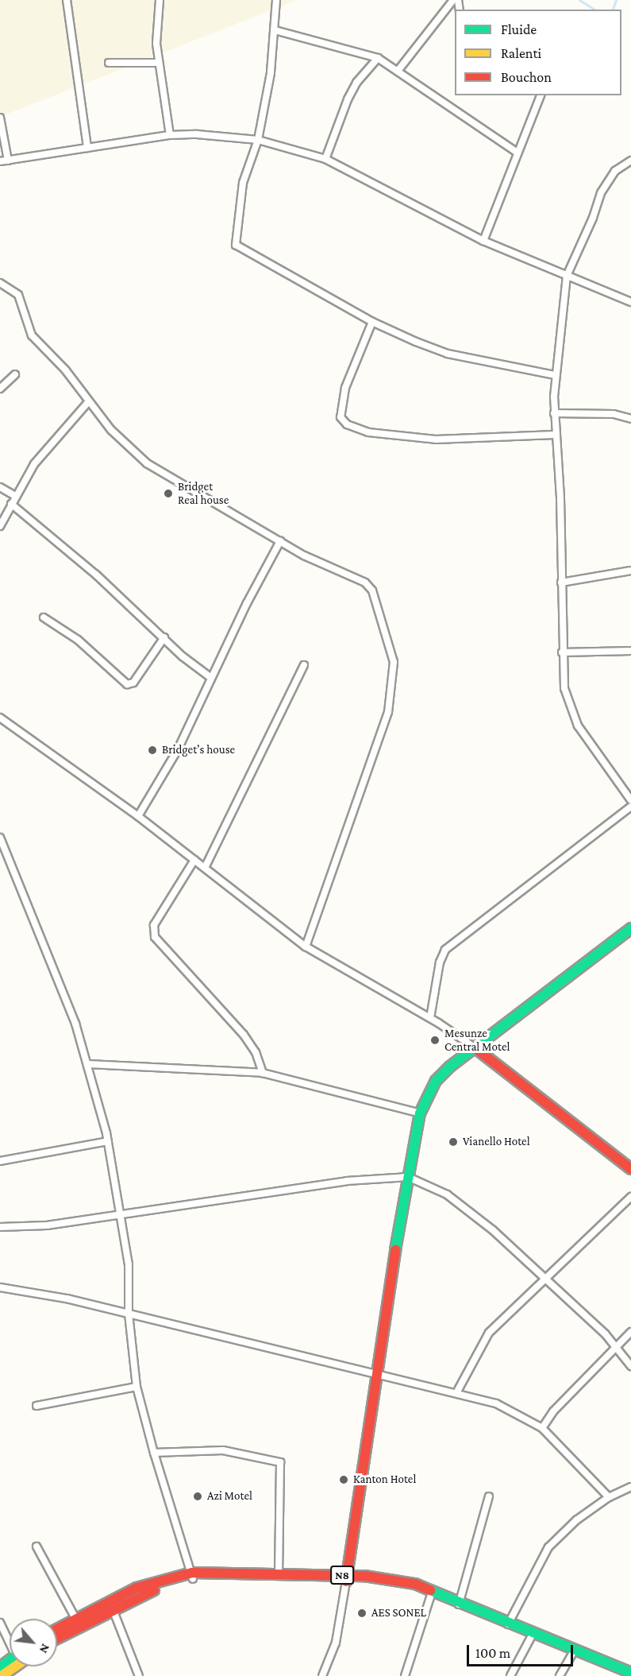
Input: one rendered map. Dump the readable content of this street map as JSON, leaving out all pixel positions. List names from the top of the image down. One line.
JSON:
{"streets":{"main road":["N8"]},"places":["Bridget Real house","Bridget’s house","Mesunze Central Motel","Vianello Hotel","Kanton Hotel","Azi Motel","AES SONEL"],"legend":["Fluide","Ralenti","Bouchon"],"scale_bar":"100 m","north":"bottom right"}
